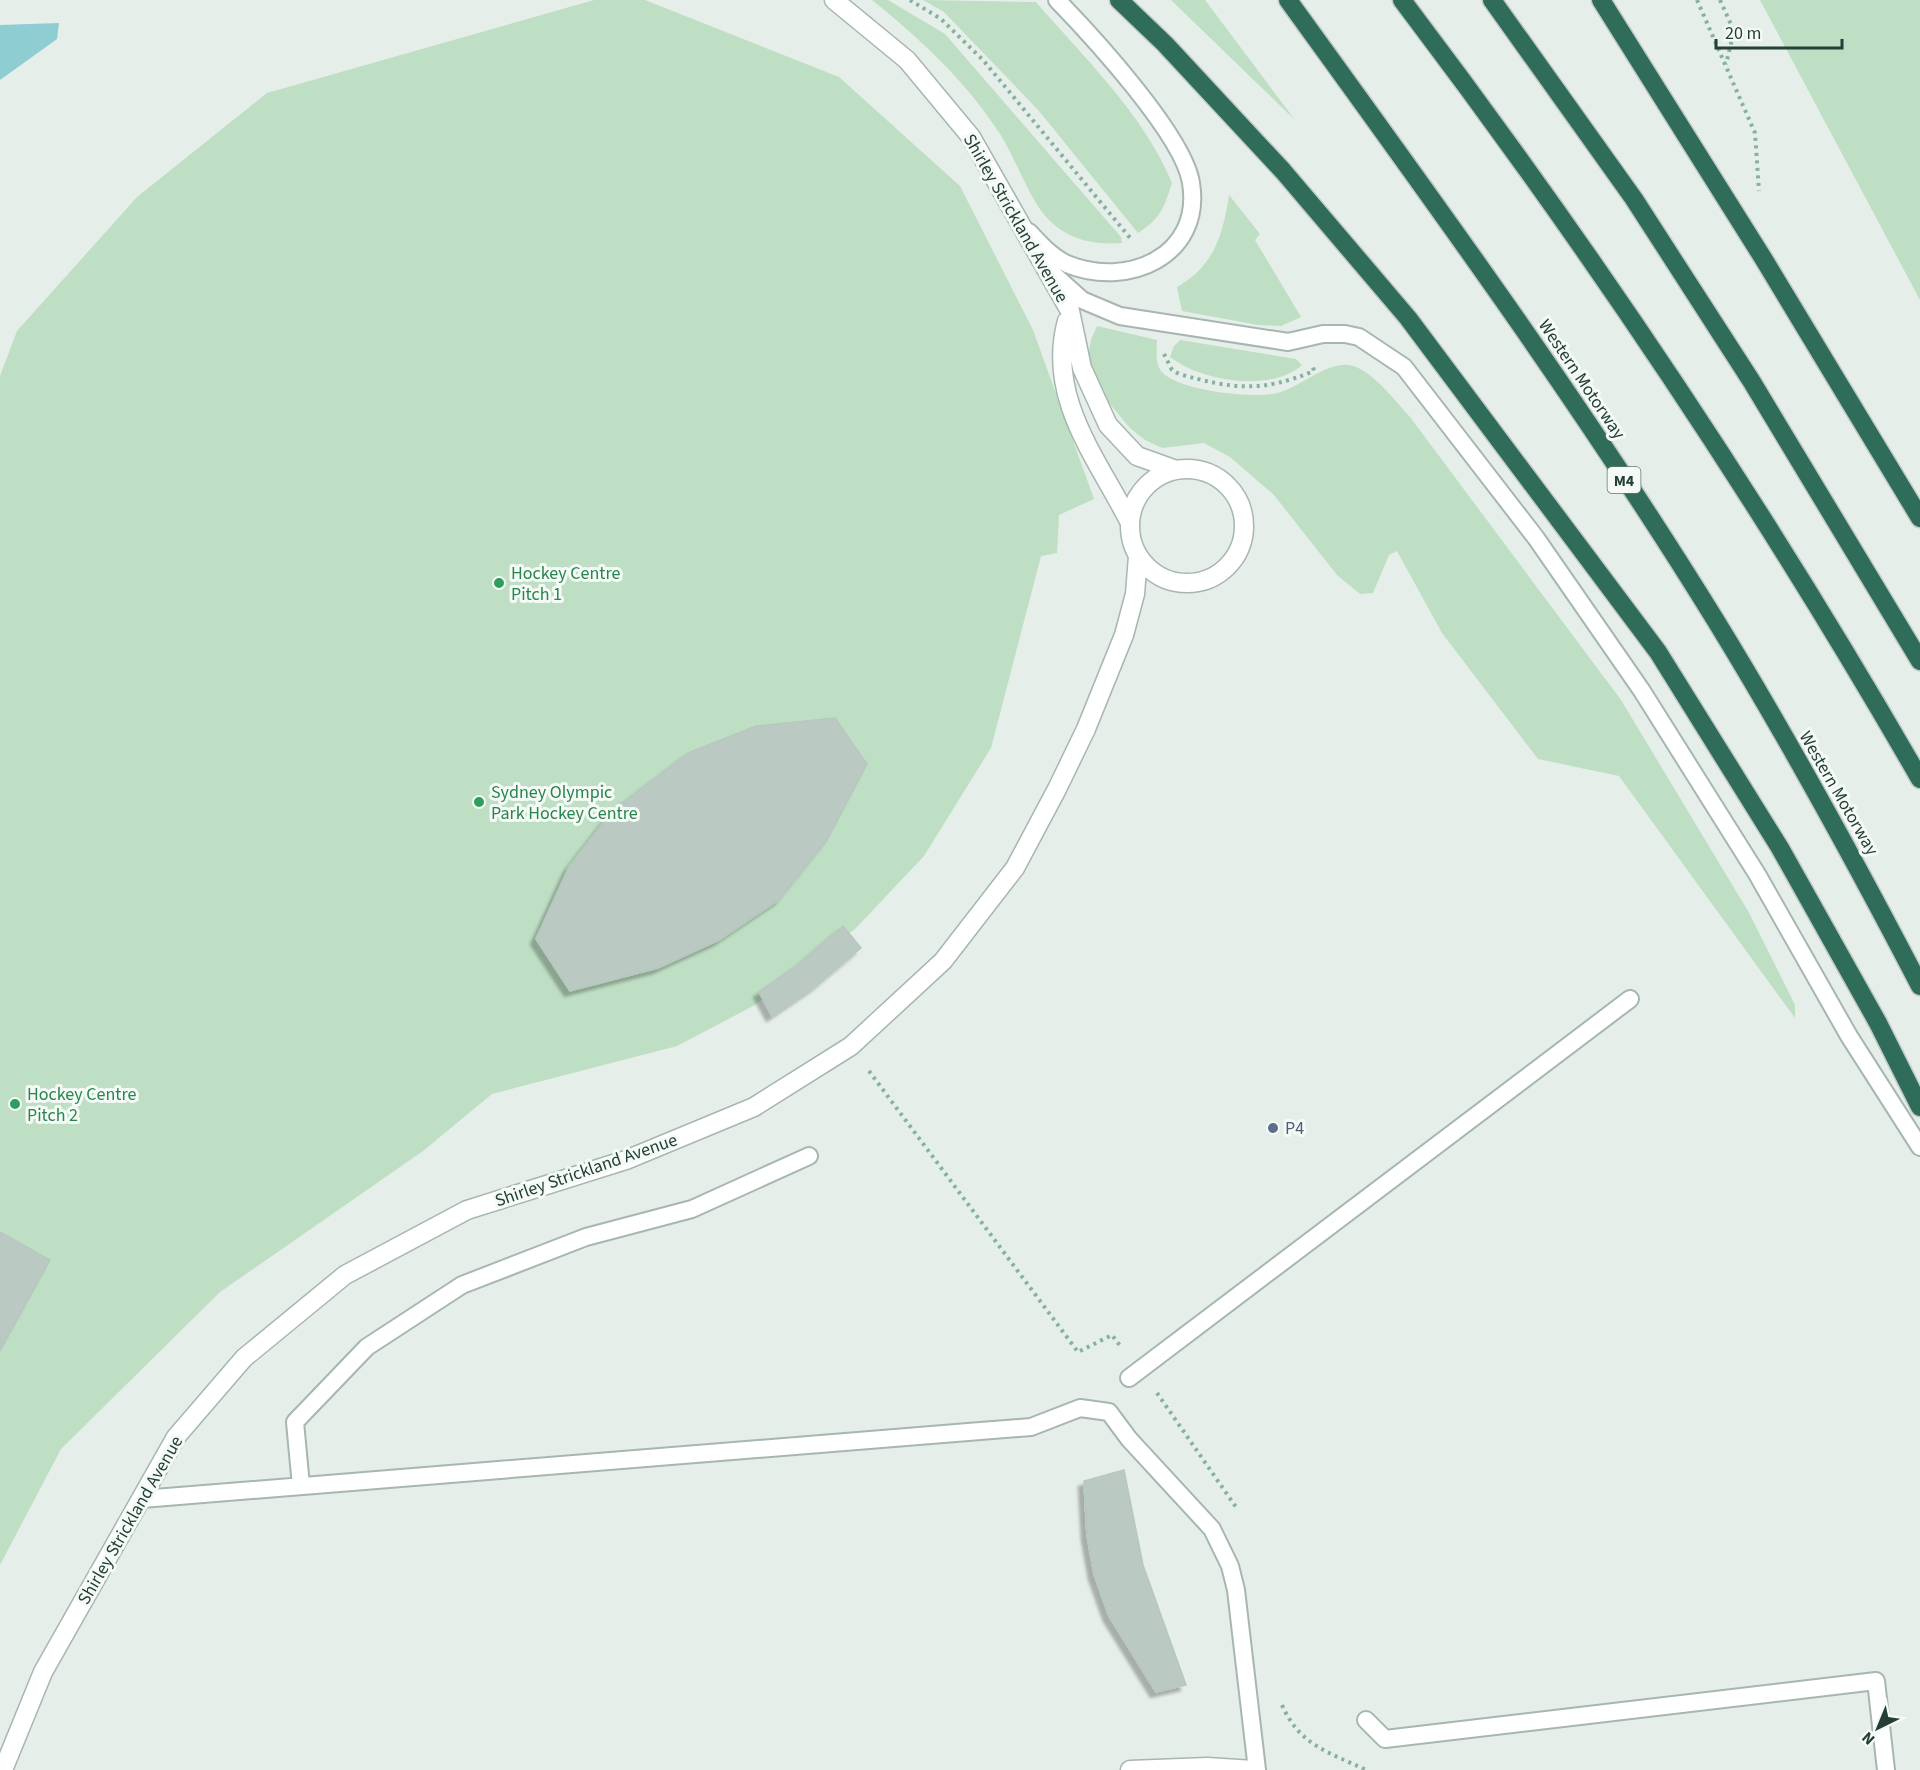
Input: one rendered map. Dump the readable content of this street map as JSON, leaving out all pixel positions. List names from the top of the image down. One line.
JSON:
{"streets":{"highway":["Western Motorway","M4"],"street":["Shirley Strickland Avenue"]},"places":["Hockey Centre Pitch 1","Sydney Olympic Park Hockey Centre","Hockey Centre Pitch 2","P4"],"scale_bar":"20 m","north":"bottom left"}
